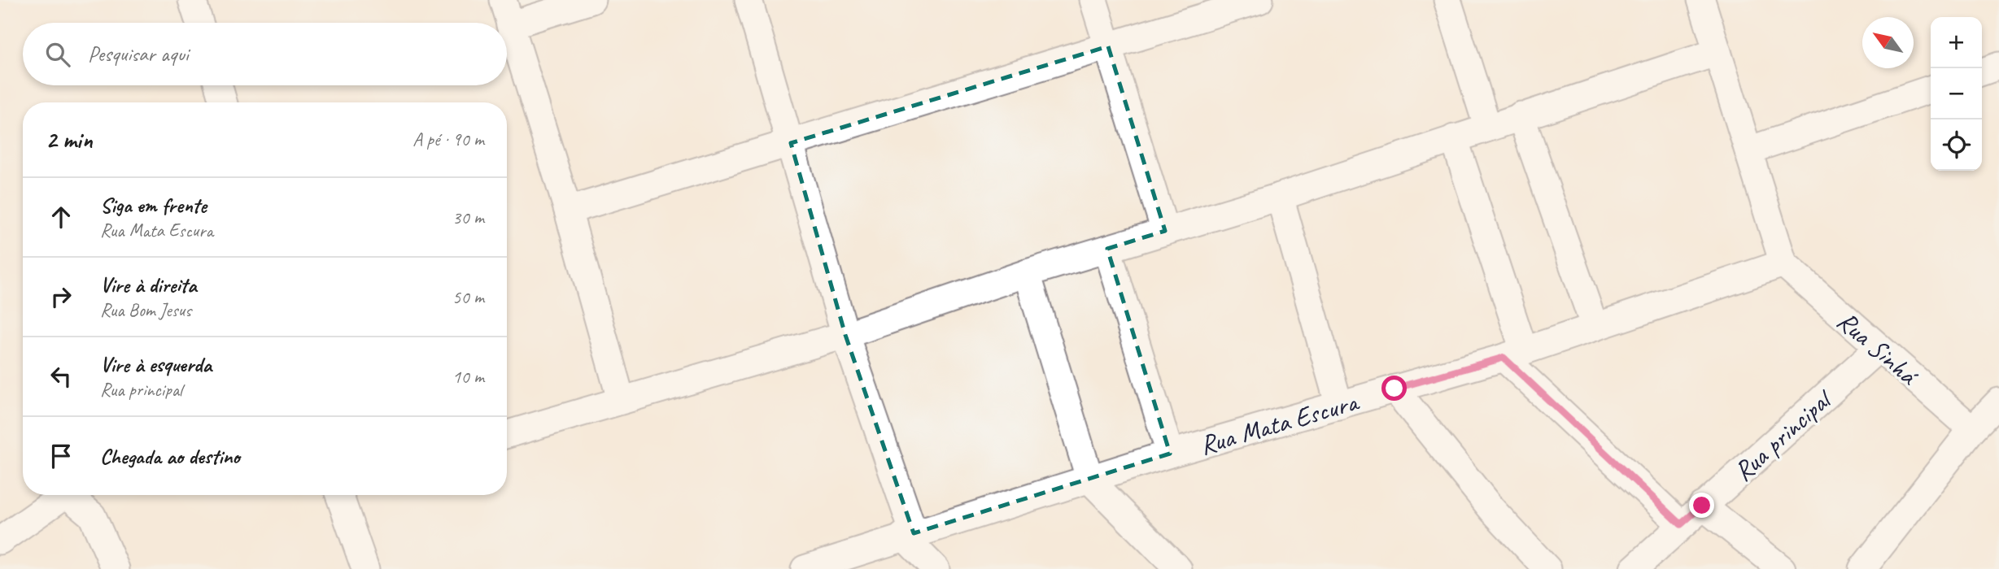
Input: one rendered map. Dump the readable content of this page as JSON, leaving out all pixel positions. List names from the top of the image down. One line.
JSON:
{"streets":{"street":["Rua Sinhá","Rua Mata Escura","Rua principal"]},"crossings":[["Rua Sinhá","Rua Mata Escura"],["Rua Sinhá","Rua principal"]],"north":"top left","page":{"map_buttons":["+","−"],"search":"Pesquisar aqui","heading":["2 min","A pé · 90 m"],"list":[["Siga em frente","Rua Mata Escura","30 m"],["Vire à direita","Rua Bom Jesus","50 m"],["Vire à esquerda","Rua principal","10 m"],"Chegada ao destino"]}}
